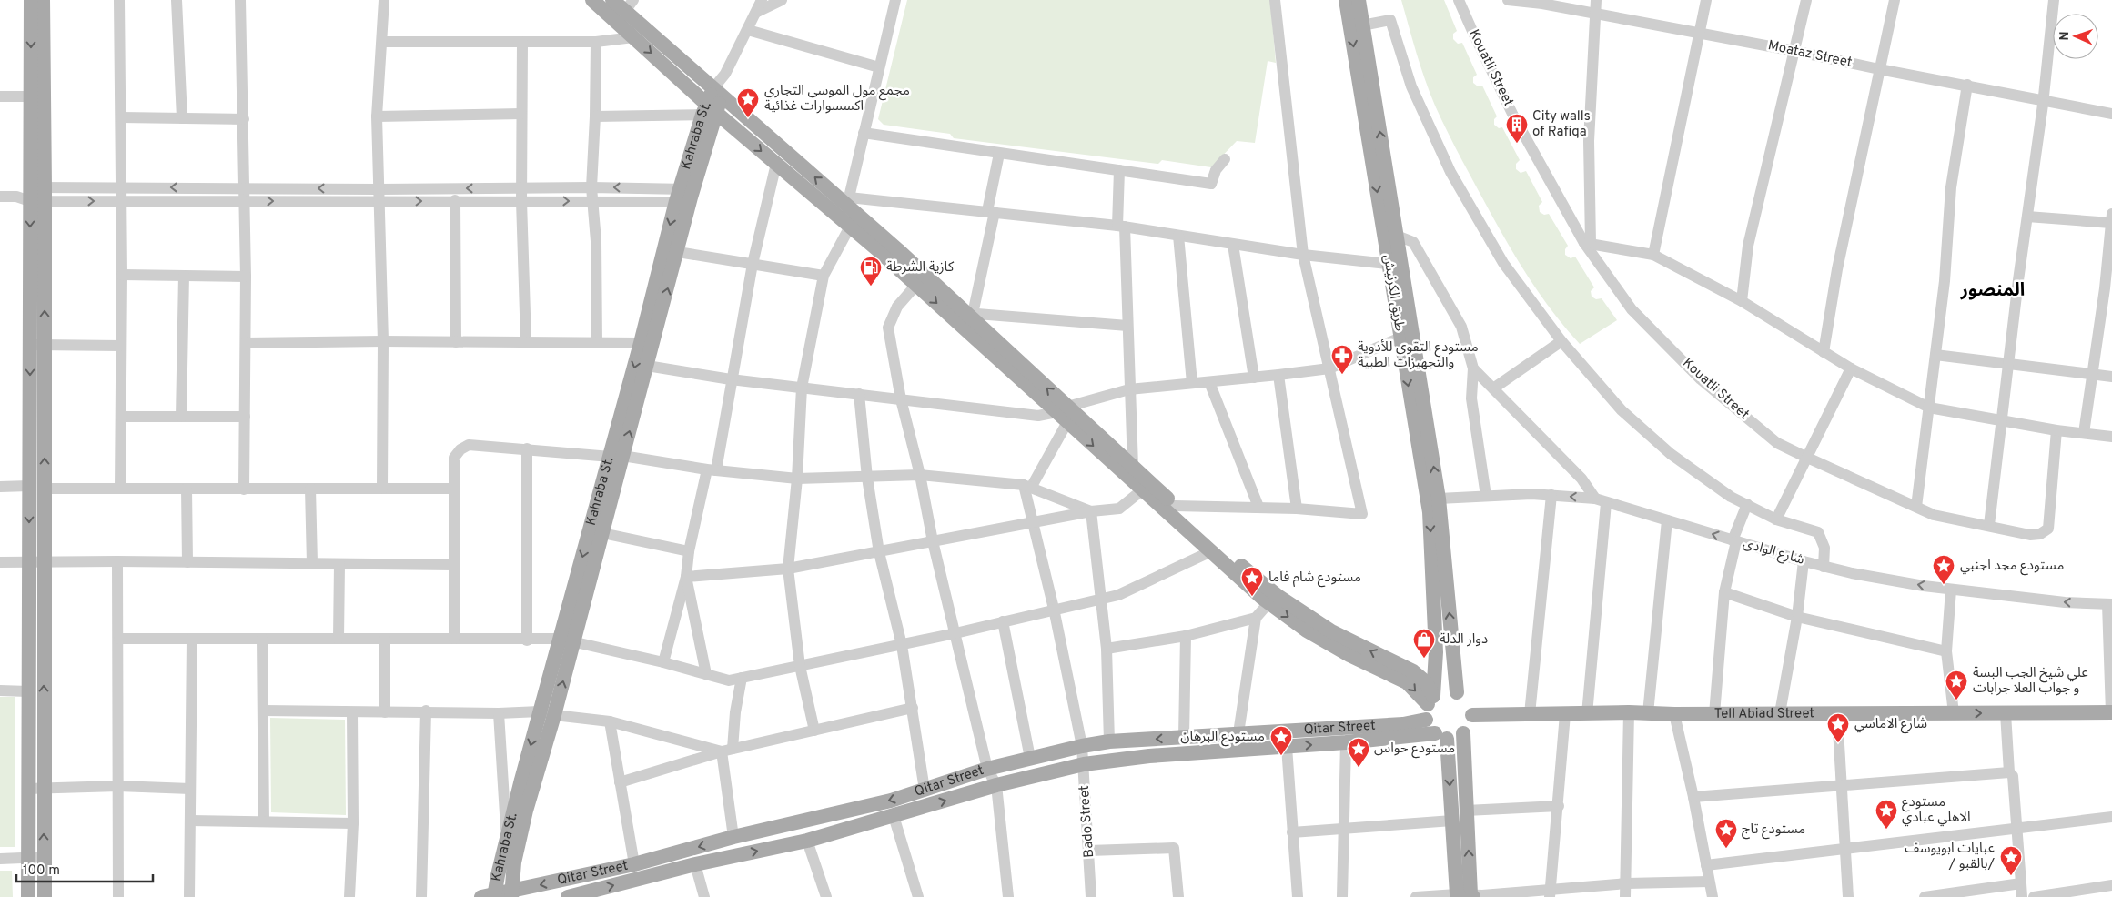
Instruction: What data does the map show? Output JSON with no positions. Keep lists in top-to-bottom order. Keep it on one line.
{"streets":{"main road":["Kahraba St.","طريق الكرنيش","Tell Abiad Street","Qitar Street"],"street":["Moataz Street","Kouatli Street","شارع الوادى","Bado Street"]},"crossings":[["Kahraba St.","Qitar Street"],["طريق الكرنيش","شارع الوادى"],["طريق الكرنيش","Tell Abiad Street"],["طريق الكرنيش","Qitar Street"],["Tell Abiad Street","Qitar Street"],["Qitar Street","Bado Street"]],"districts":["المنصور"],"places":{"place":["مجمع مول الموسى التجاري اكسسوارات غذائية","مستودع مجد اجنبي","مستودع شام فاما","علي شيخ الجب البسة و جواب العلا جرابات","شارع الاماسي","مستودع البرهان","مستودع حواس","مستودع الاهلي عبادي","مستودع تاج","عبايات ابويوسف / بالقبو/"],"building":["City walls of Rafiqa"],"fuel station":["كازية الشرطة"],"pharmacy":["مستودع التقوى للأدوية والتجهيزات الطبية"],"shop":["دوار الدلة"]},"scale_bar":"100 m","north":"left"}
